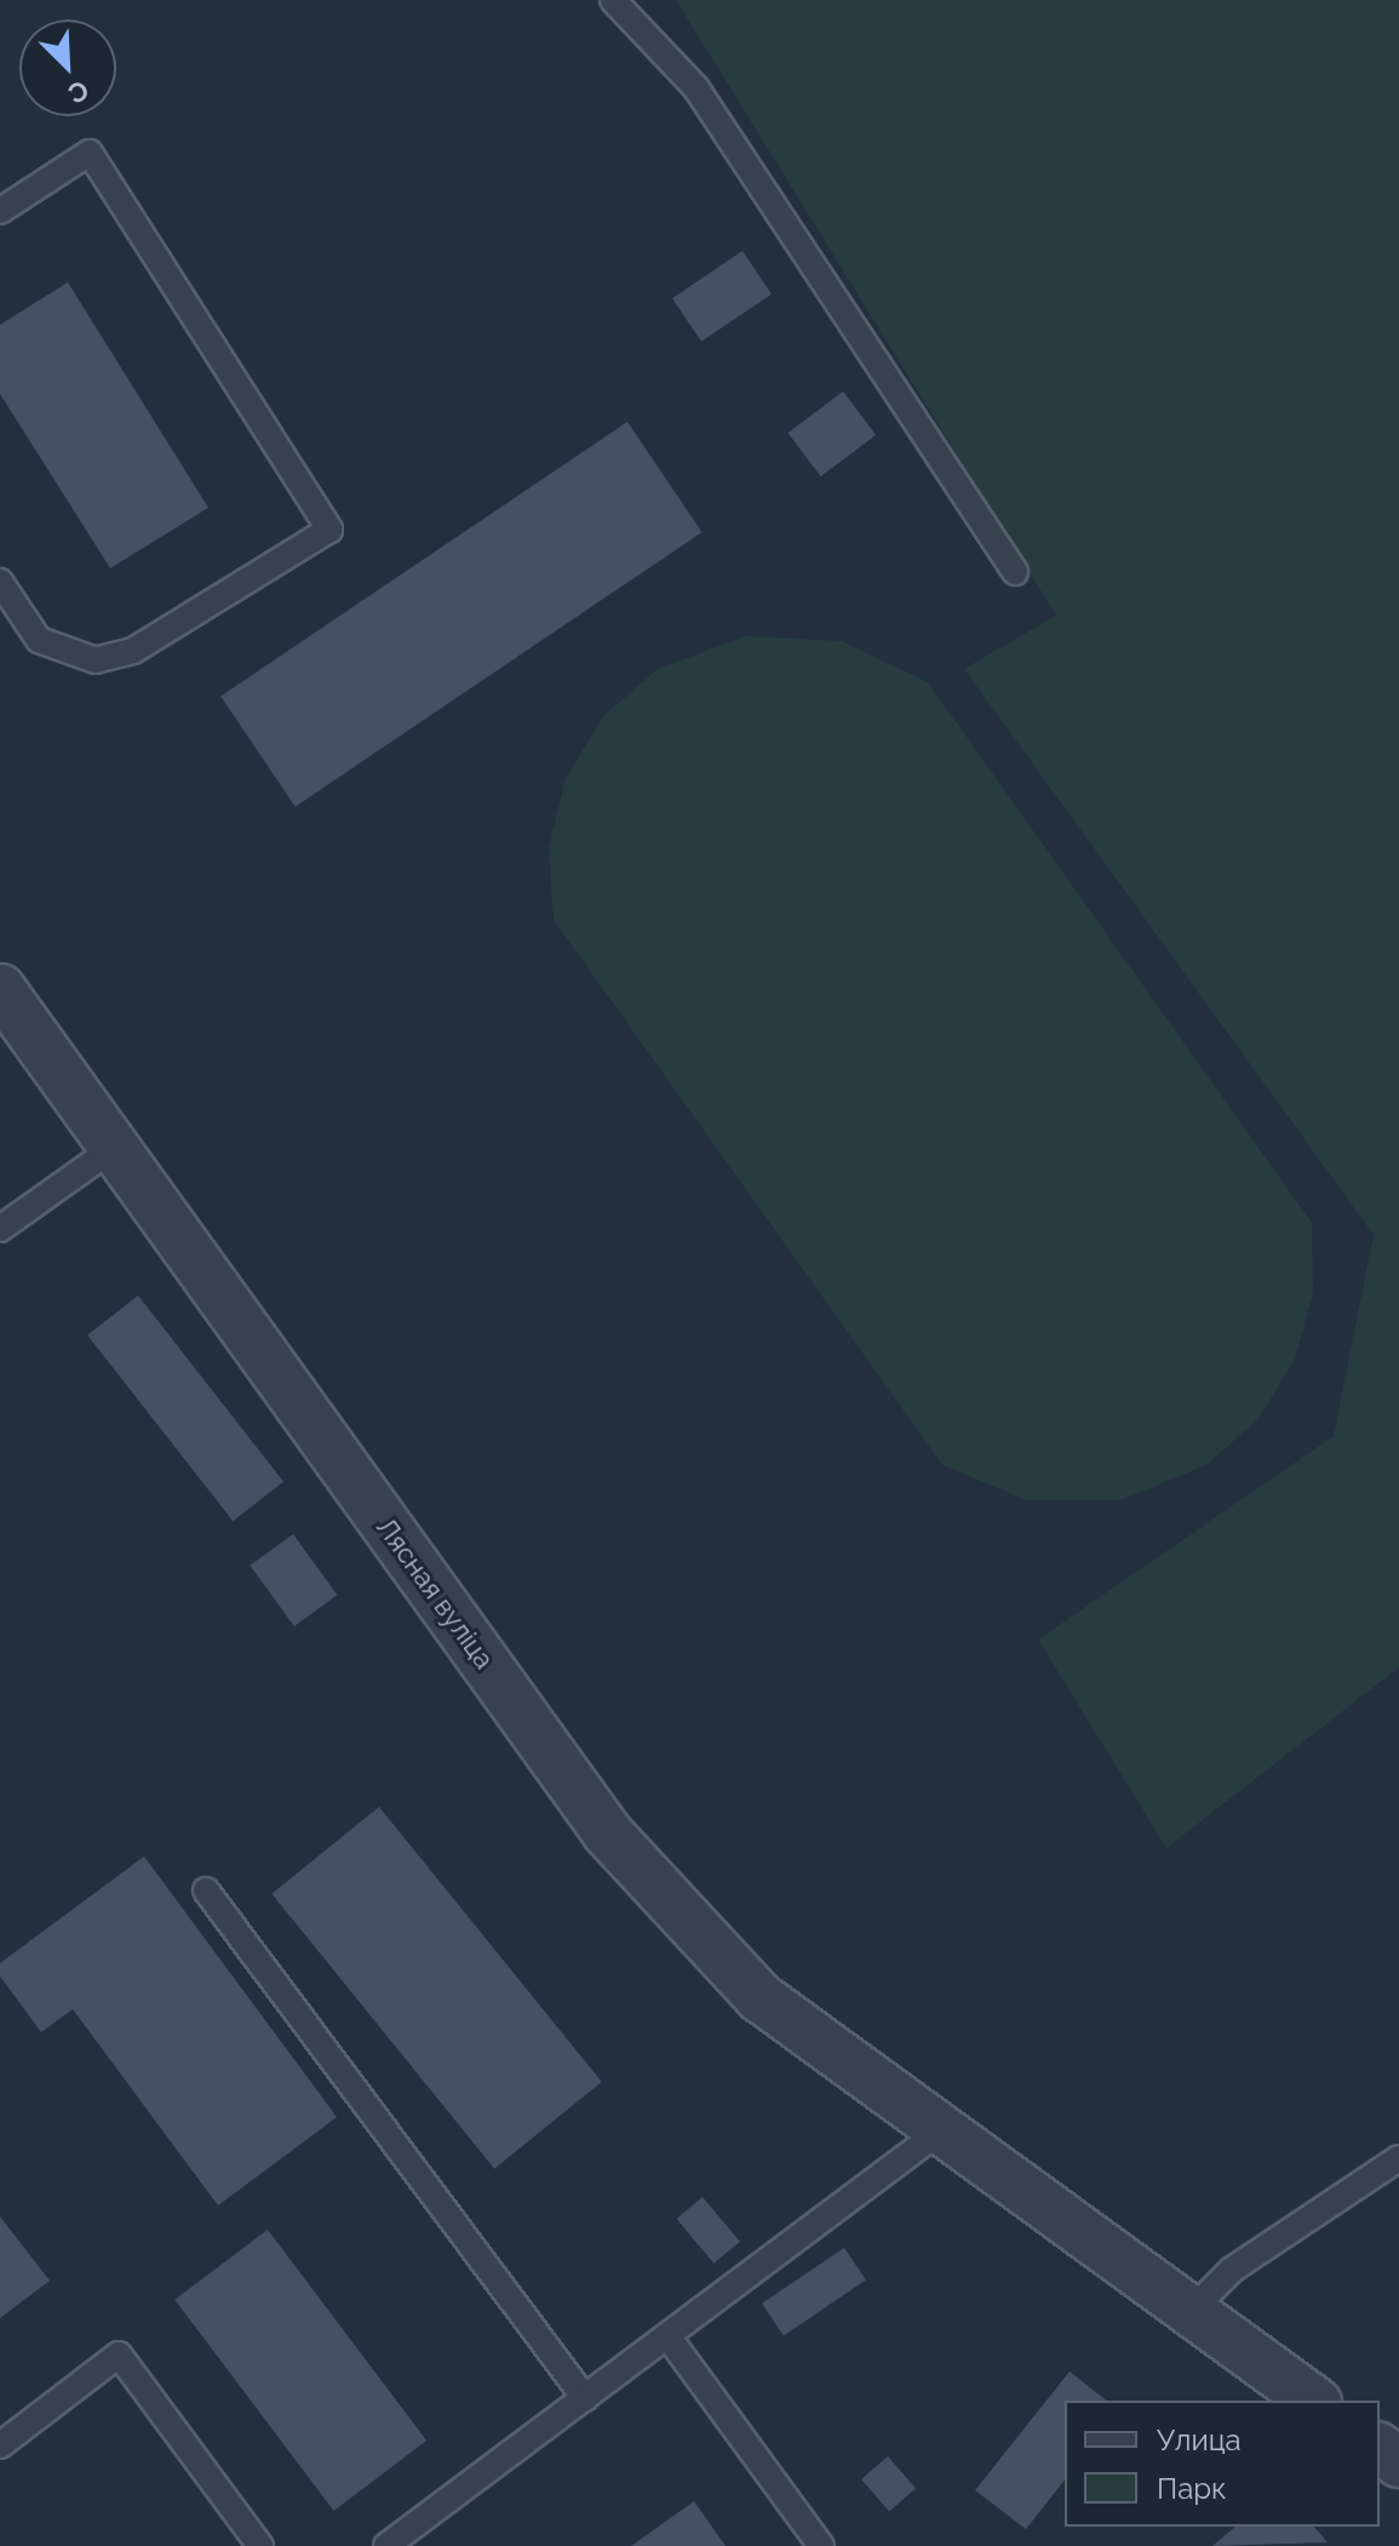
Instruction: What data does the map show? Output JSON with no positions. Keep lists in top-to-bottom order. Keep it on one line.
{"streets":{"street":["Лясная вуліца"]},"legend":["Улица","Парк"],"north":"bottom right"}
